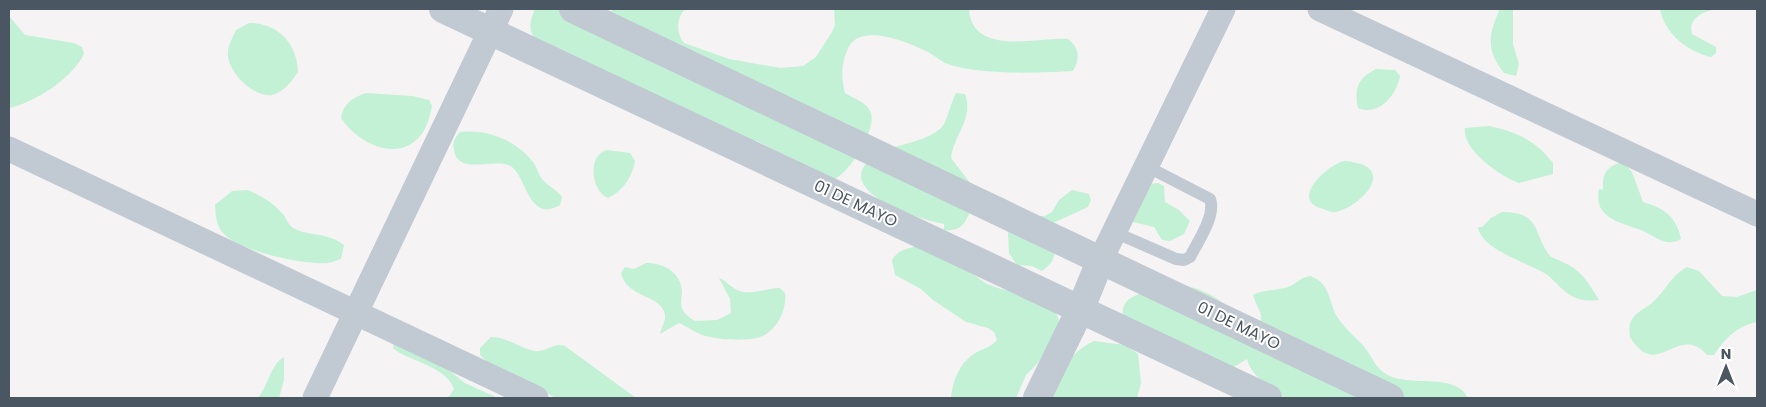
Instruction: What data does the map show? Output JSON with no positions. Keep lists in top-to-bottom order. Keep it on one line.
{"streets":{"street":["01 DE MAYO"]},"north":"top"}
